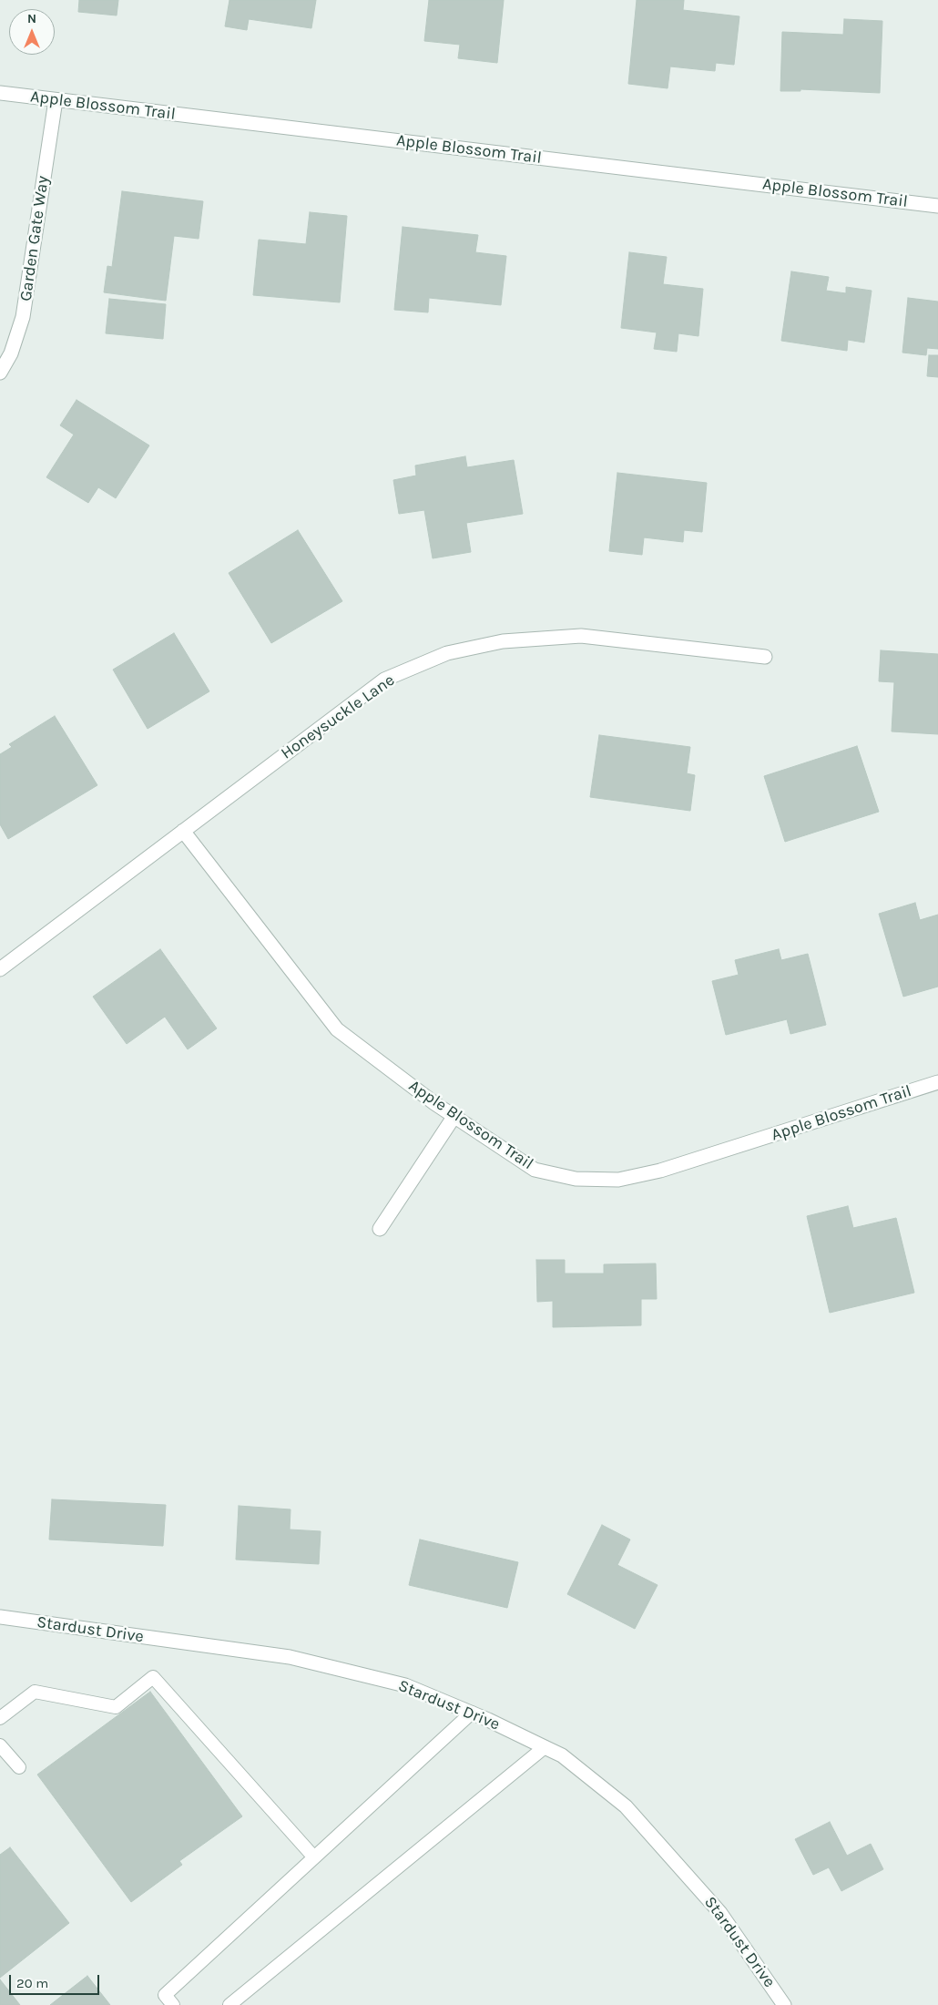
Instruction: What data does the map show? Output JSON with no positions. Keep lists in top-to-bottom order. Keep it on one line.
{"streets":{"street":["Apple Blossom Trail","Garden Gate Way","Honeysuckle Lane","Stardust Drive"]},"crossings":[["Apple Blossom Trail","Garden Gate Way"],["Apple Blossom Trail","Honeysuckle Lane"]],"scale_bar":"20 m","north":"top"}
